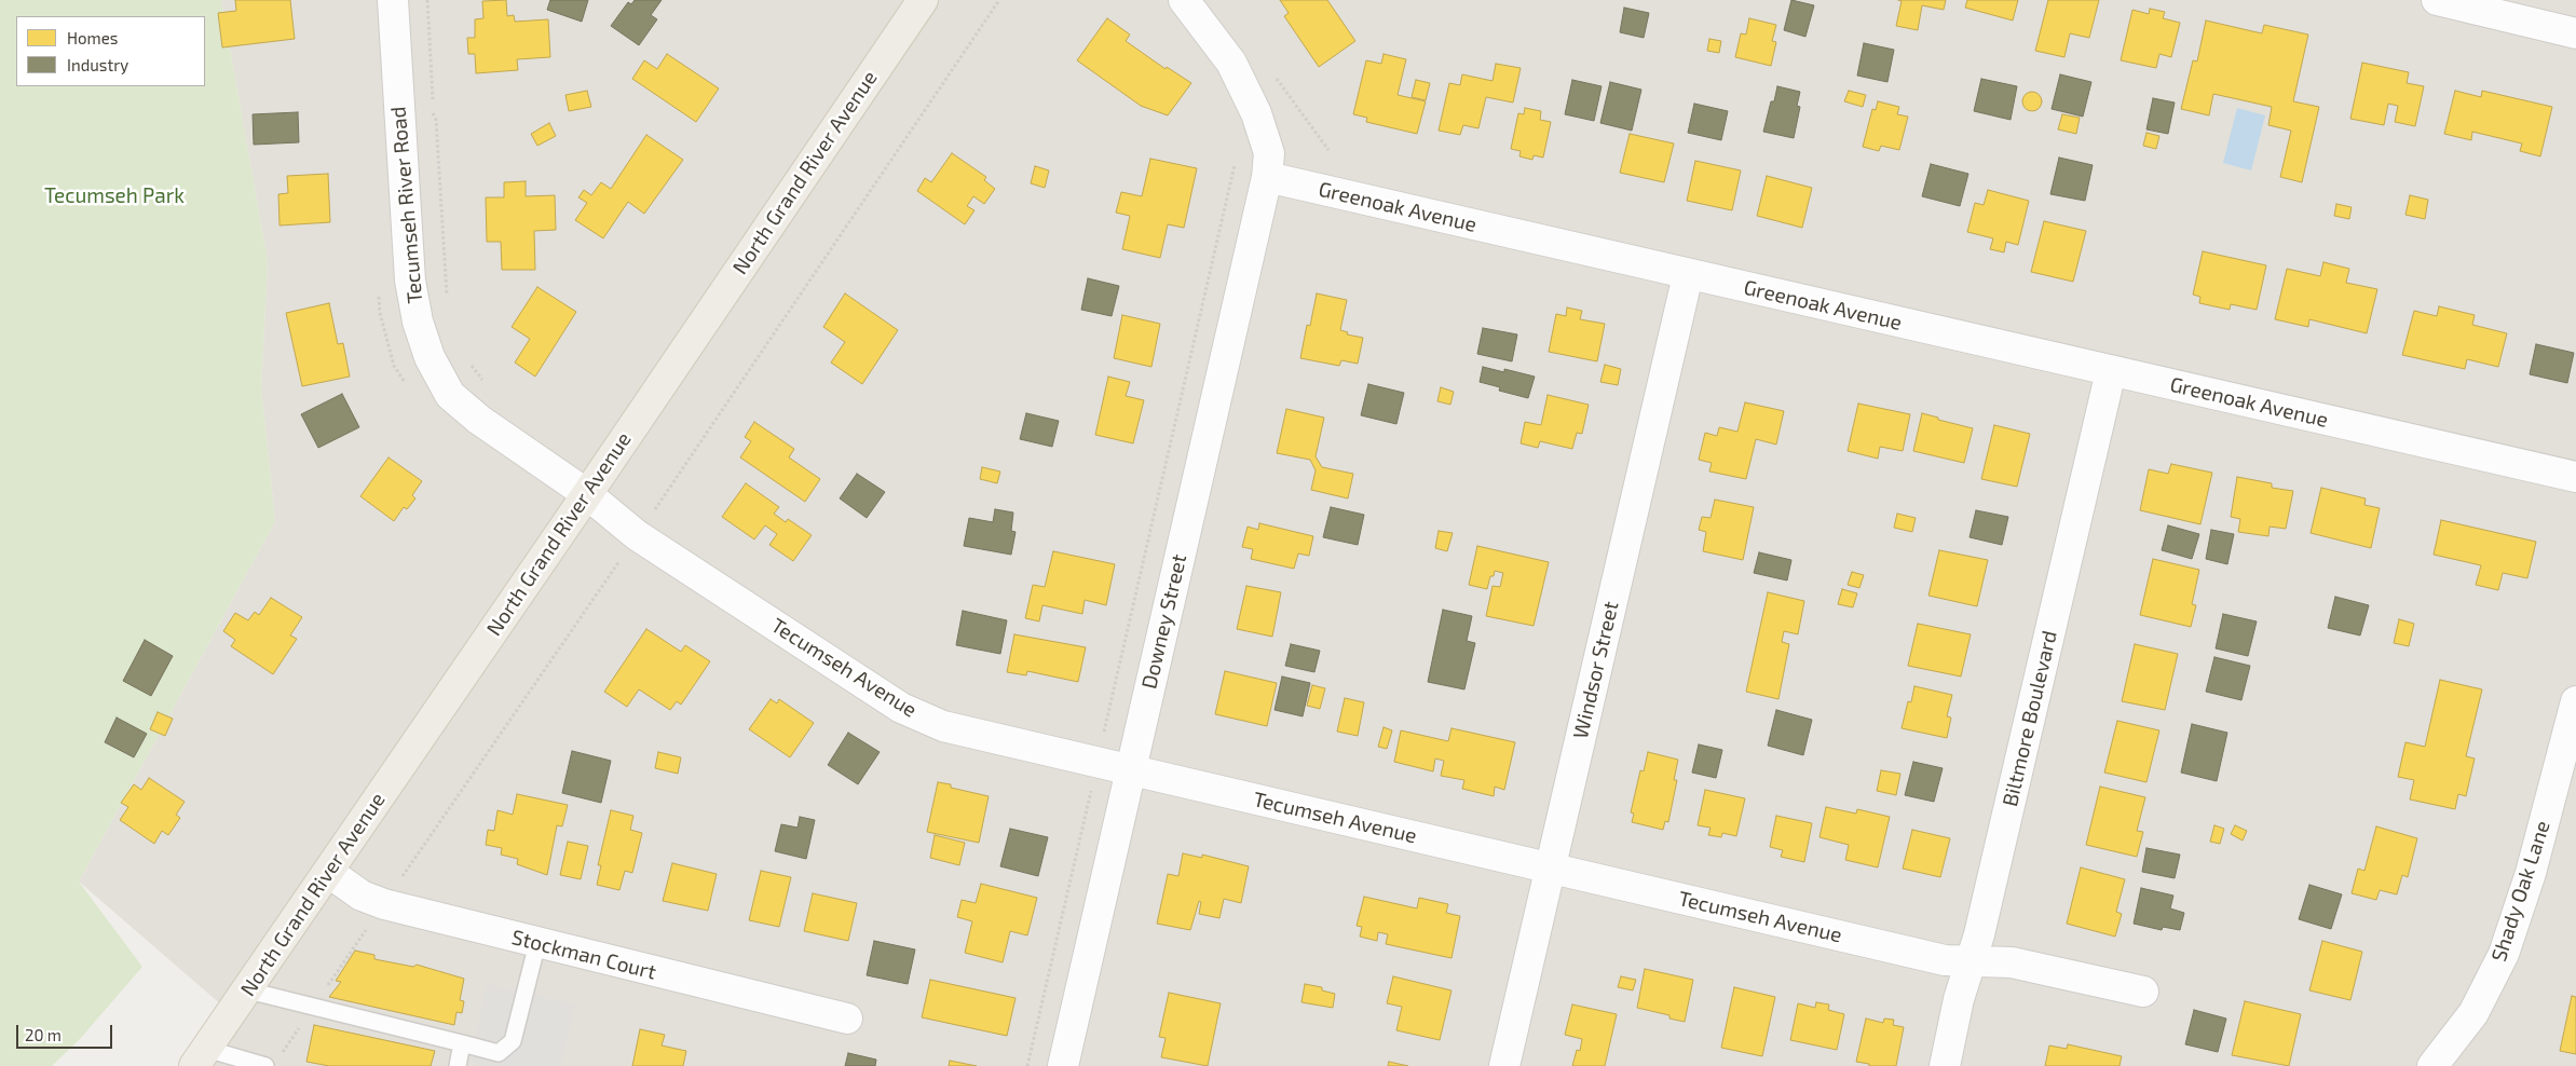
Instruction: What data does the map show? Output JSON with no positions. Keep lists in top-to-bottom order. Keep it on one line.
{"streets":{"main road":["North Grand River Avenue"],"street":["Tecumseh River Road","Greenoak Avenue","Downey Street","Tecumseh Avenue","Windsor Street","Biltmore Boulevard","Shady Oak Lane","Stockman Court"]},"crossings":[["North Grand River Avenue","Tecumseh River Road"],["North Grand River Avenue","Tecumseh Avenue"],["North Grand River Avenue","Stockman Court"],["Tecumseh River Road","Tecumseh Avenue"],["Greenoak Avenue","Downey Street"],["Greenoak Avenue","Windsor Street"],["Greenoak Avenue","Biltmore Boulevard"],["Downey Street","Tecumseh Avenue"],["Tecumseh Avenue","Windsor Street"],["Tecumseh Avenue","Biltmore Boulevard"]],"parks":["Tecumseh Park"],"legend":["Homes","Industry"],"scale_bar":"20 m"}
